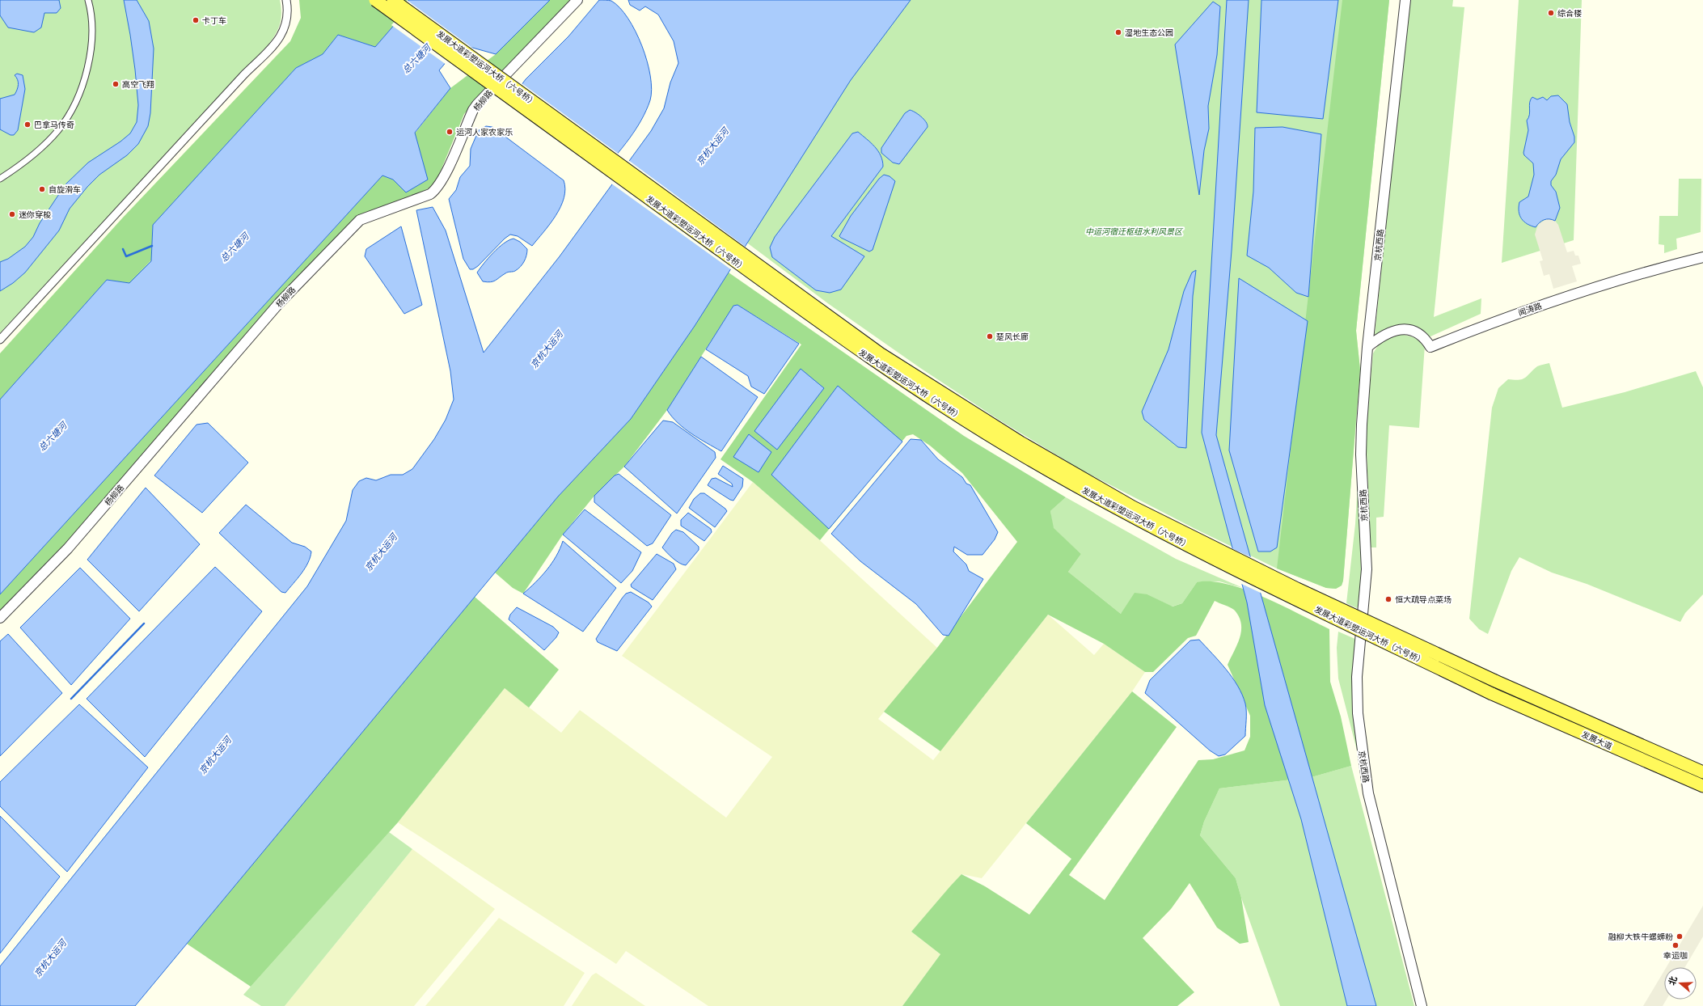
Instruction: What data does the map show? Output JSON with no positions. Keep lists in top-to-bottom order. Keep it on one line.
{"streets":{"main road":["发展大道彩塑运河大桥（六号桥）","发展大道"],"street":["杨柳路","京杭西路","闻涛路"]},"crossings":[["发展大道彩塑运河大桥（六号桥）","发展大道"],["京杭西路","闻涛路"]],"water":["总六塘河","京杭大运河"],"parks":["中运河宿迁枢纽水利风景区"],"places":["综合楼","卡丁车","湿地生态公园","高空飞翔","巴拿马传奇","运河人家农家乐","自旋滑车","迷你穿梭","楚风长廊","恒大疏导点菜场","融柳大铁牛螺蛳粉","幸运咖"],"north":"left"}
